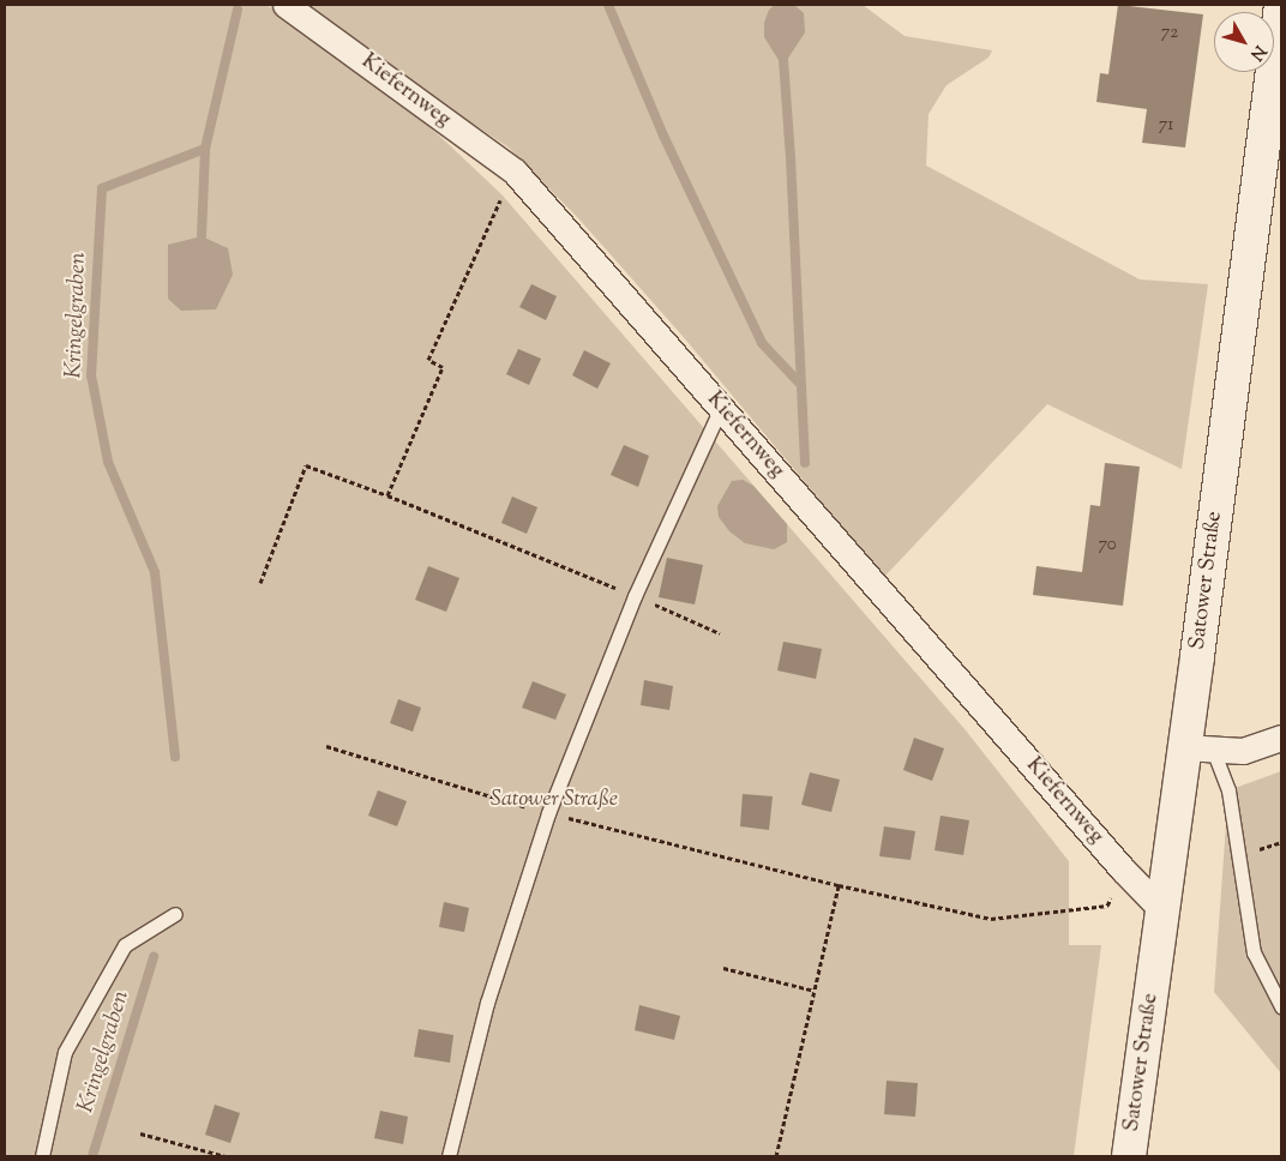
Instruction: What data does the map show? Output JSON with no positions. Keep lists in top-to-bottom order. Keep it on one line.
{"streets":{"main road":["Satower Straße"],"street":["Kiefernweg"]},"crossings":[["Kiefernweg","Satower Straße"]],"water":["Kringelgraben"],"parks":["Satower Straße"],"house_numbers":["72","71","70"],"north":"bottom right"}
